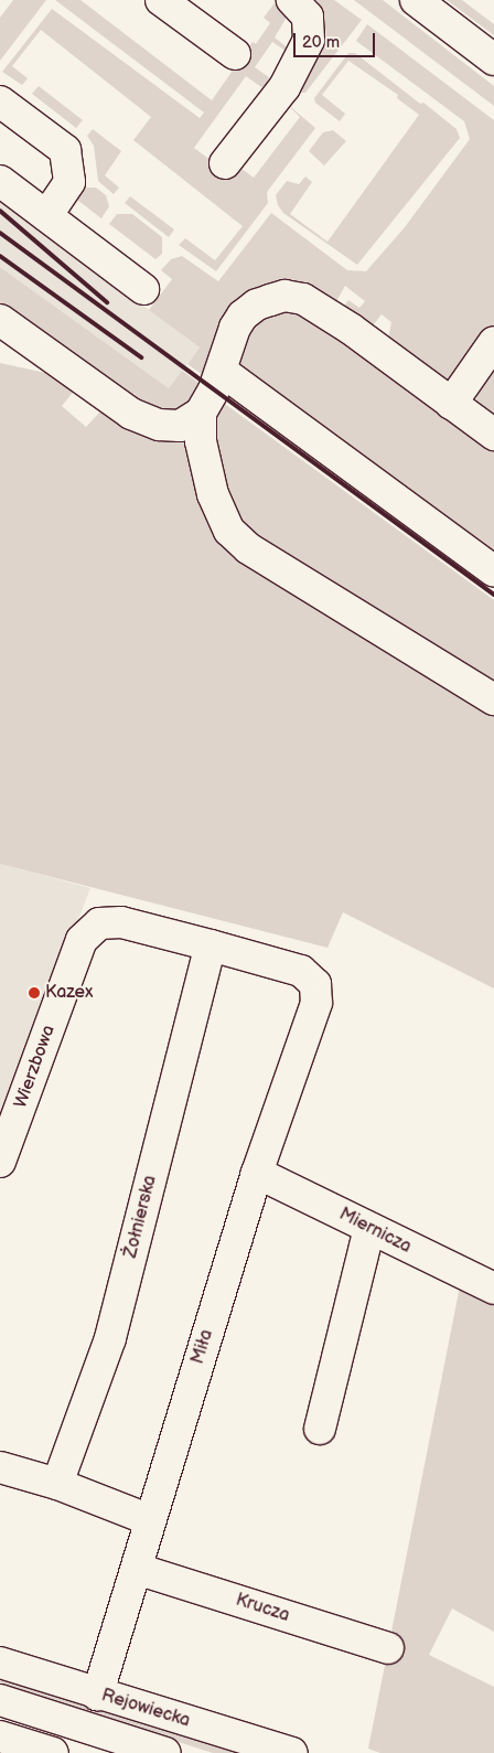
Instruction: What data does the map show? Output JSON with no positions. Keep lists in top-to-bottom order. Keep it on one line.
{"streets":{"main road":["Wierzbowa","Żołnierska","Miernicza","Miła","Krucza","Rejowiecka"]},"crossings":[["Wierzbowa","Żołnierska"],["Wierzbowa","Miła"],["Żołnierska","Miła"],["Miernicza","Miła"],["Miła","Krucza"],["Miła","Rejowiecka"]],"places":["Kazex"],"scale_bar":"20 m"}
